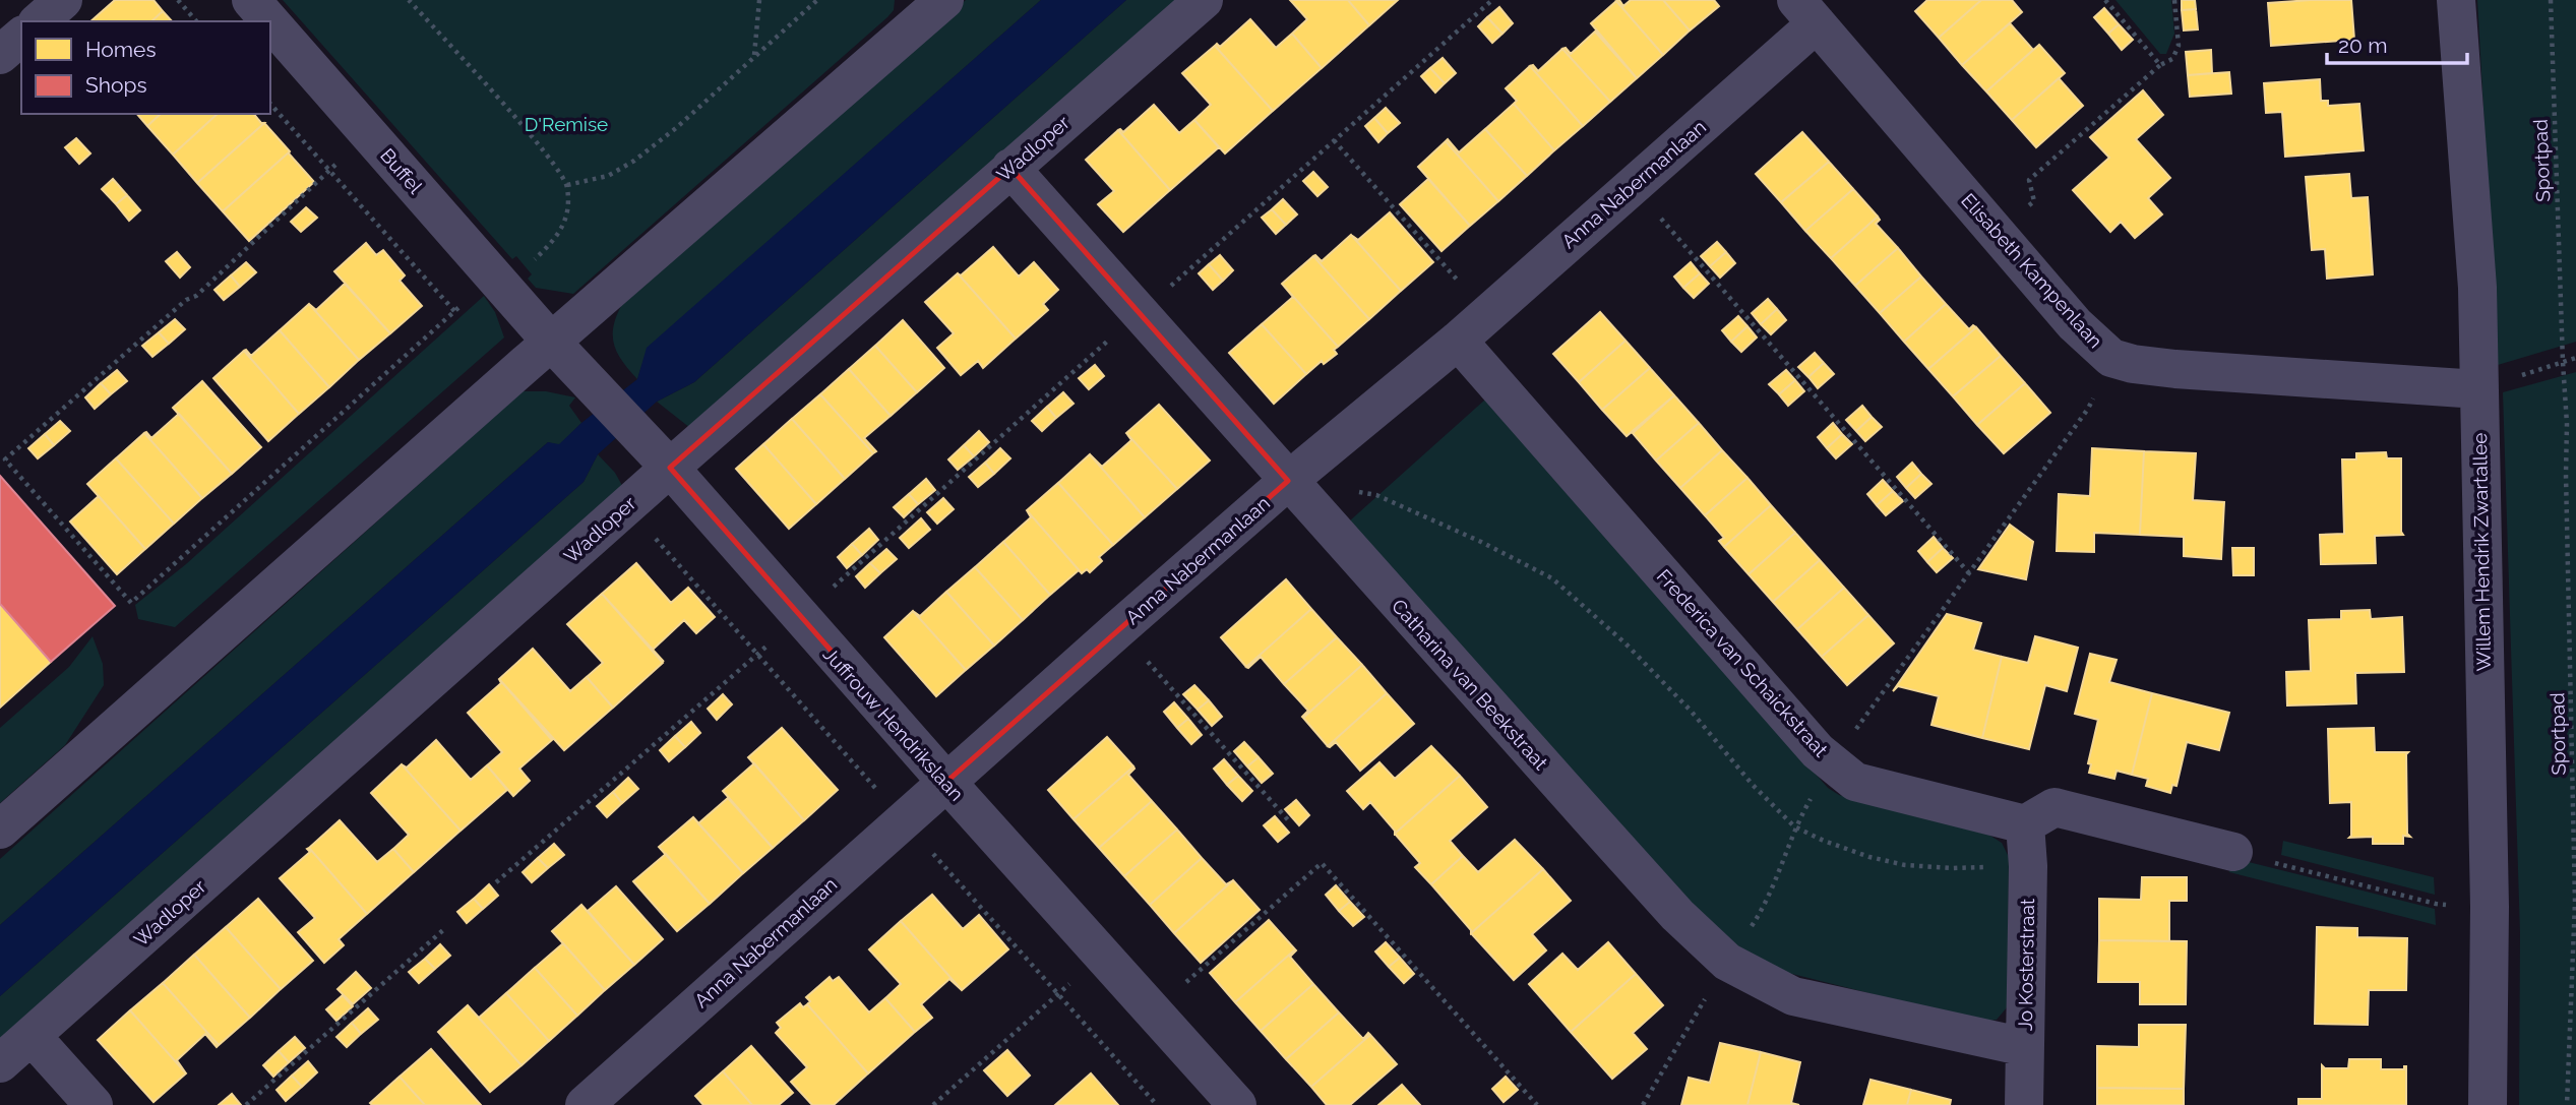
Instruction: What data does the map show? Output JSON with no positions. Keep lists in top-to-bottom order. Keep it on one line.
{"streets":{"street":["Wadloper","Buffel","Anna Nabermanlaan","Elisabeth Kampenlaan","Willem Hendrik Zwartallee","Frederica van Schaickstraat","Catharina van Beekstraat","Juffrouw Hendrikslaan","Jo Kosterstraat"],"path":["Sportpad"]},"crossings":[["Wadloper","Catharina van Beekstraat"],["Wadloper","Juffrouw Hendrikslaan"],["Buffel","Juffrouw Hendrikslaan"],["Anna Nabermanlaan","Elisabeth Kampenlaan"],["Anna Nabermanlaan","Frederica van Schaickstraat"],["Anna Nabermanlaan","Catharina van Beekstraat"],["Anna Nabermanlaan","Juffrouw Hendrikslaan"],["Elisabeth Kampenlaan","Willem Hendrik Zwartallee"],["Frederica van Schaickstraat","Jo Kosterstraat"],["Catharina van Beekstraat","Jo Kosterstraat"]],"parks":["D'Remise"],"legend":["Homes","Shops"],"scale_bar":"20 m"}
